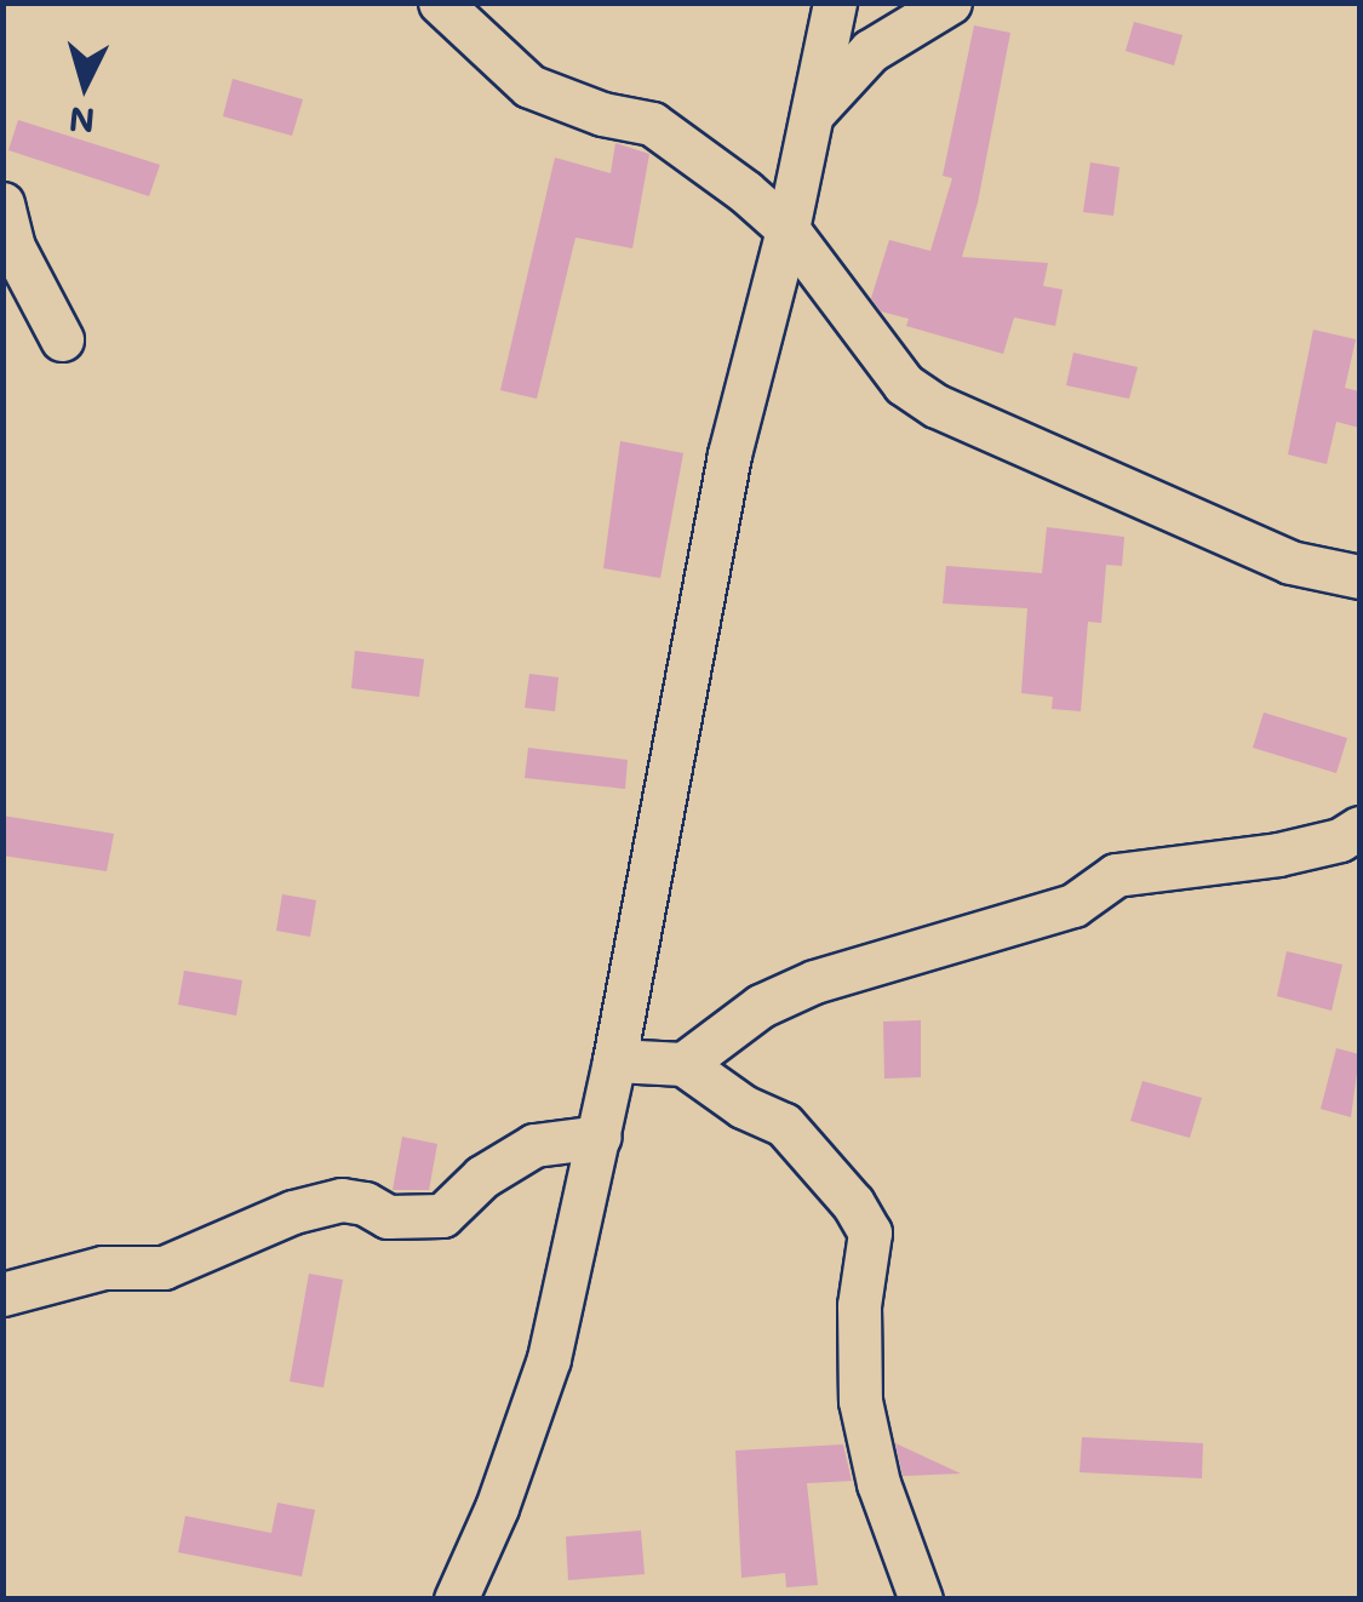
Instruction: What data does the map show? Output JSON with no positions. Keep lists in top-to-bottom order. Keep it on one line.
{"north":"bottom"}
